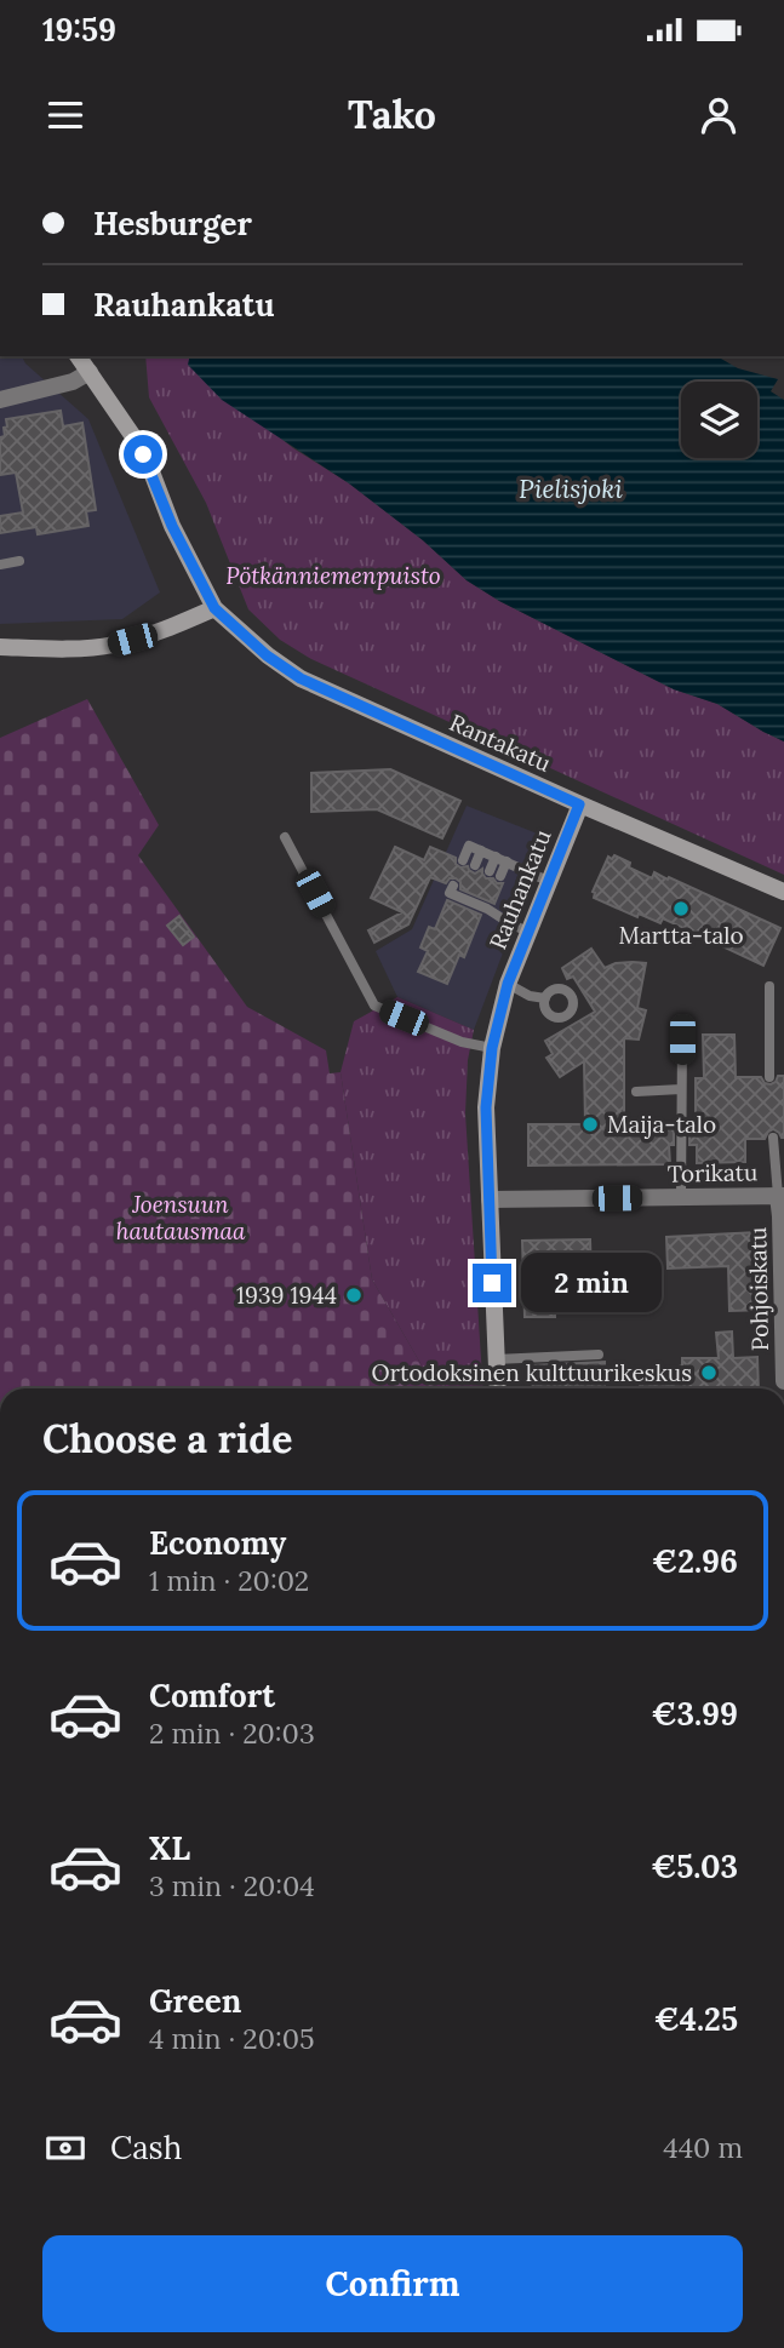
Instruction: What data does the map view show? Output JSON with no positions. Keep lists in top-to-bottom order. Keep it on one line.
{"streets":{"main road":["Rantakatu","Rauhankatu"],"street":["Torikatu","Pohjoiskatu"]},"crossings":[["Rantakatu","Rauhankatu"],["Rauhankatu","Torikatu"],["Torikatu","Pohjoiskatu"]],"water":["Pielisjoki"],"parks":["Pötkänniemenpuisto","Joensuun hautausmaa"],"places":["Martta-talo","Maija-talo","1939 1944","Ortodoksinen kulttuurikeskus"],"page":{"status":"19:59","header":"Tako","banner":["Hesburger","Rauhankatu"],"bubble":"2 min","heading":"Choose a ride","list":[{"name":"Economy","note":"1 min · 20:02","value":"€2.96"},{"name":"Comfort","note":"2 min · 20:03","value":"€3.99"},{"name":"XL","note":"3 min · 20:04","value":"€5.03"},{"name":"Green","note":"4 min · 20:05","value":"€4.25"}],"pay":["Cash","440 m"],"buttons":"Confirm"}}
